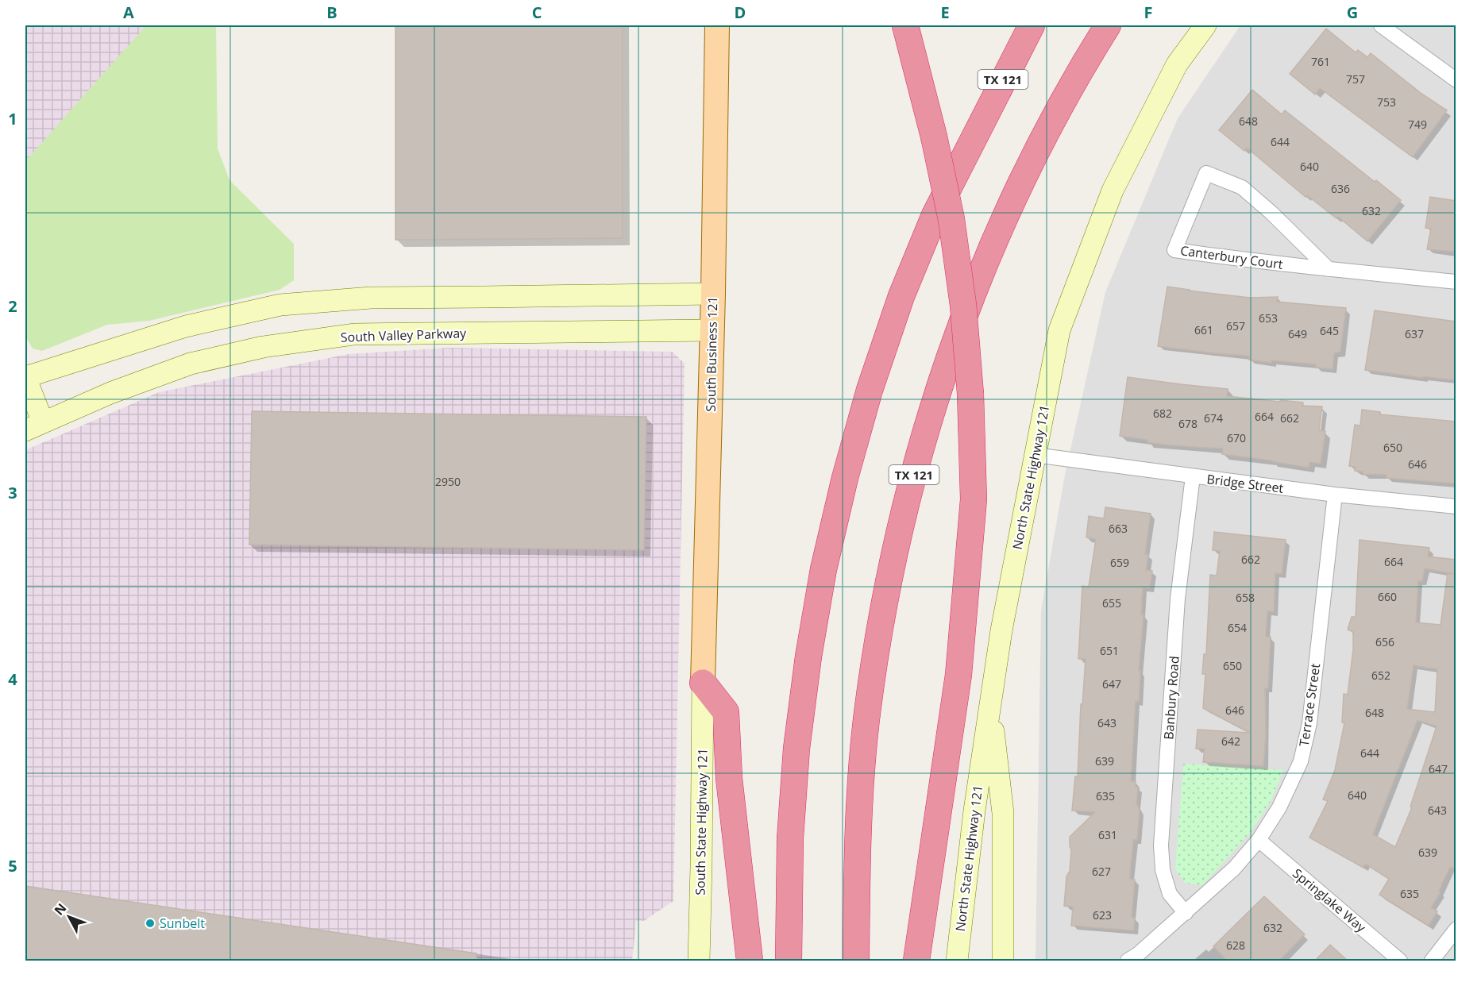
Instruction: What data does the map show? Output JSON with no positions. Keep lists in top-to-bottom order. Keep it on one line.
{"streets":{"highway":["TX 121"],"main road":["South Valley Parkway","South Business 121","North State Highway 121","South State Highway 121"],"street":["Canterbury Court","Bridge Street","Banbury Road","Terrace Street","Springlake Way"]},"crossings":[["South Valley Parkway","South Business 121"],["South Business 121","South State Highway 121"],["North State Highway 121","Bridge Street"],["Bridge Street","Banbury Road"],["Bridge Street","Terrace Street"],["Banbury Road","Terrace Street"],["Terrace Street","Springlake Way"]],"places":["Sunbelt"],"house_numbers":["761","757","753","648","749","644","640","636","632","653","657","661","645","649","637","682","664","674","662","678","670","650","646","2950","663","662","664","659","660","658","655","654","656","651","650","652","647","646","648","643","642","644","639","647","640","635","643","631","639","627","635","623","632","628"],"north":"top left","grid":{"columns":["A","B","C","D","E","F","G"],"rows":["1","2","3","4","5"]}}
